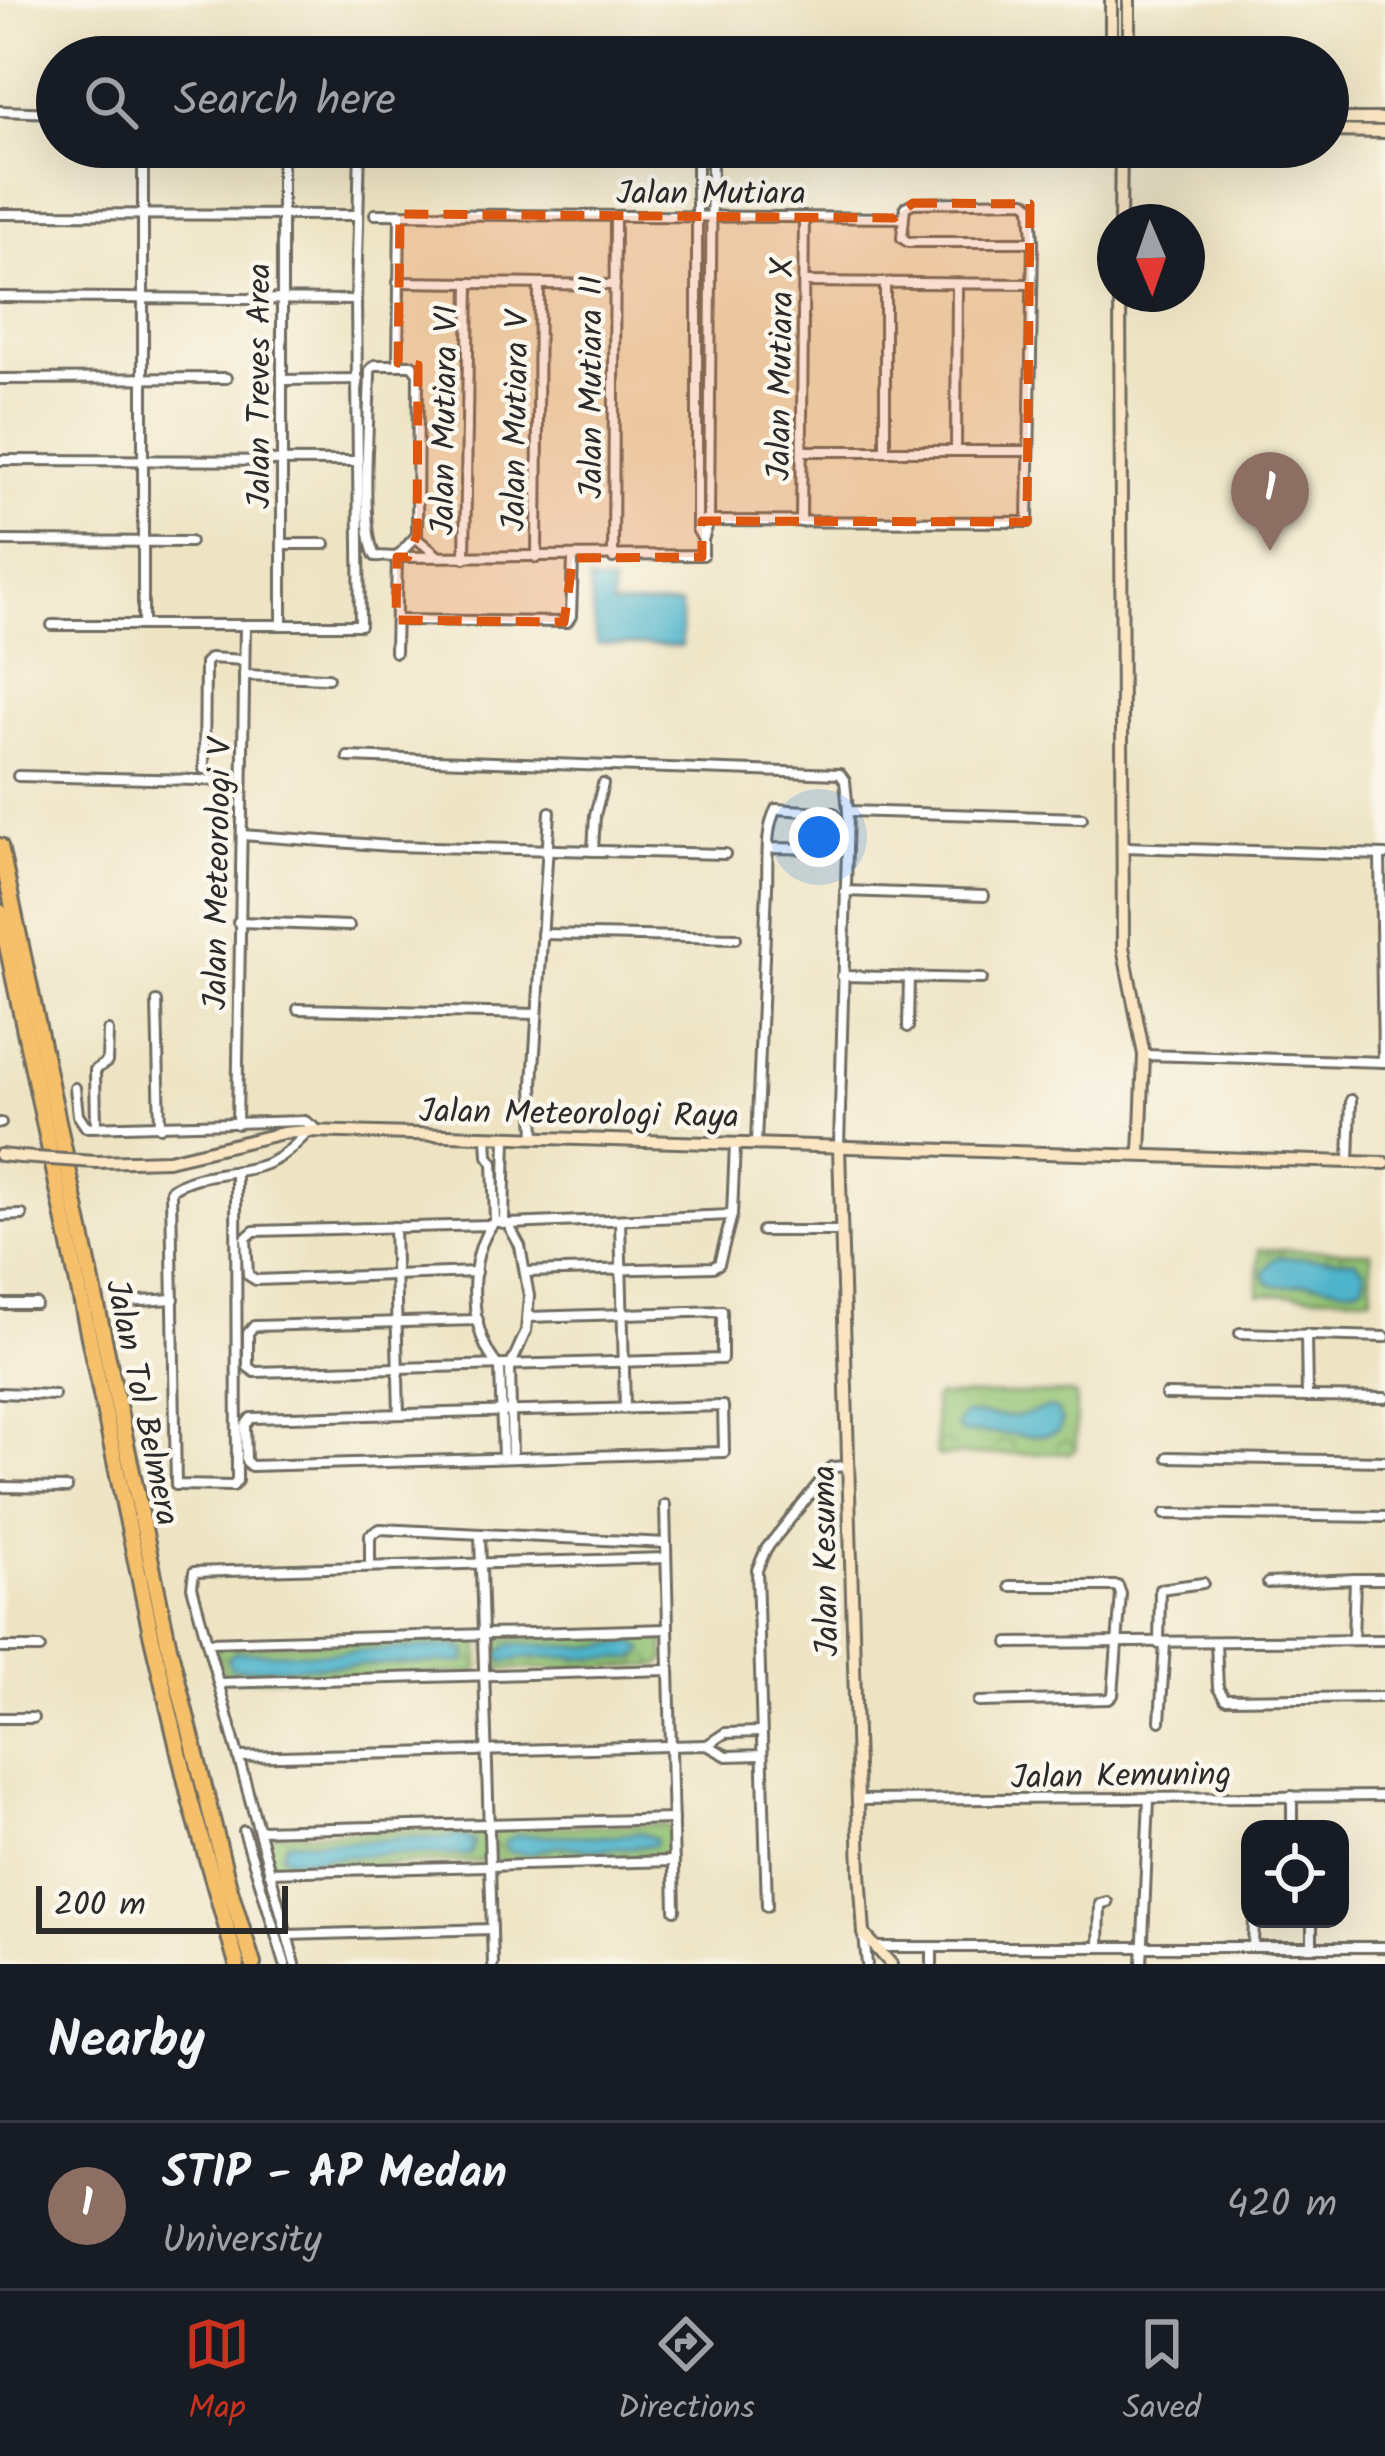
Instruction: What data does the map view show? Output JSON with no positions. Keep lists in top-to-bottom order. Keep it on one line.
{"streets":{"highway":["Jalan Tol Belmera"],"street":["Jalan Mutiara","Jalan Mutiara X","Jalan Treves Area","Jalan Mutiara II","Jalan Mutiara VI","Jalan Mutiara V","Jalan Meteorologi V","Jalan Meteorologi Raya","Jalan Kesuma","Jalan Kemuning"]},"crossings":[["Jalan Mutiara","Jalan Mutiara X"],["Jalan Mutiara","Jalan Mutiara II"],["Jalan Meteorologi Raya","Jalan Kesuma"],["Jalan Kesuma","Jalan Kemuning"]],"scale_bar":"200 m","north":"bottom","page":{"search":"Search here","pins":"1","scale":"200 m","heading":"Nearby","list":[{"mark":"1","name":"STIP - AP Medan","note":"University","value":"420 m"}],"nav":["Map","Directions","Saved"]}}
